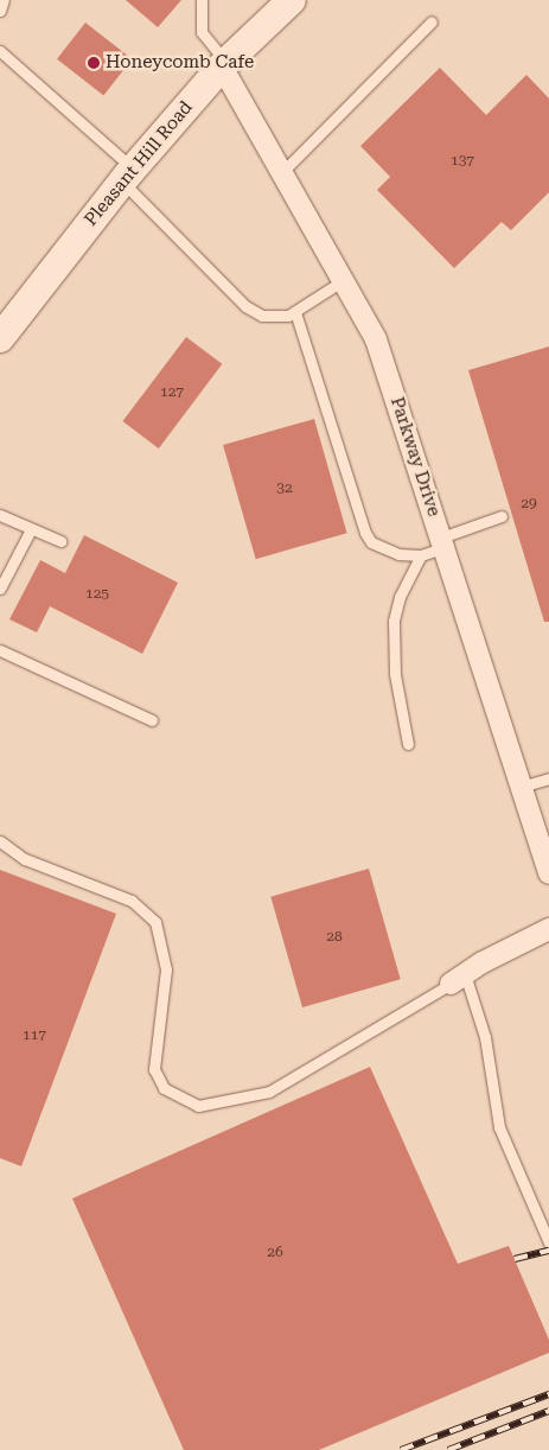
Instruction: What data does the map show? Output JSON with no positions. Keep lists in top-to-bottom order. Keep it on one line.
{"streets":{"street":["Pleasant Hill Road","Parkway Drive"]},"crossings":[["Pleasant Hill Road","Parkway Drive"]],"places":["Honeycomb Cafe"],"house_numbers":["137","127","32","29","125","28","117","26"]}
